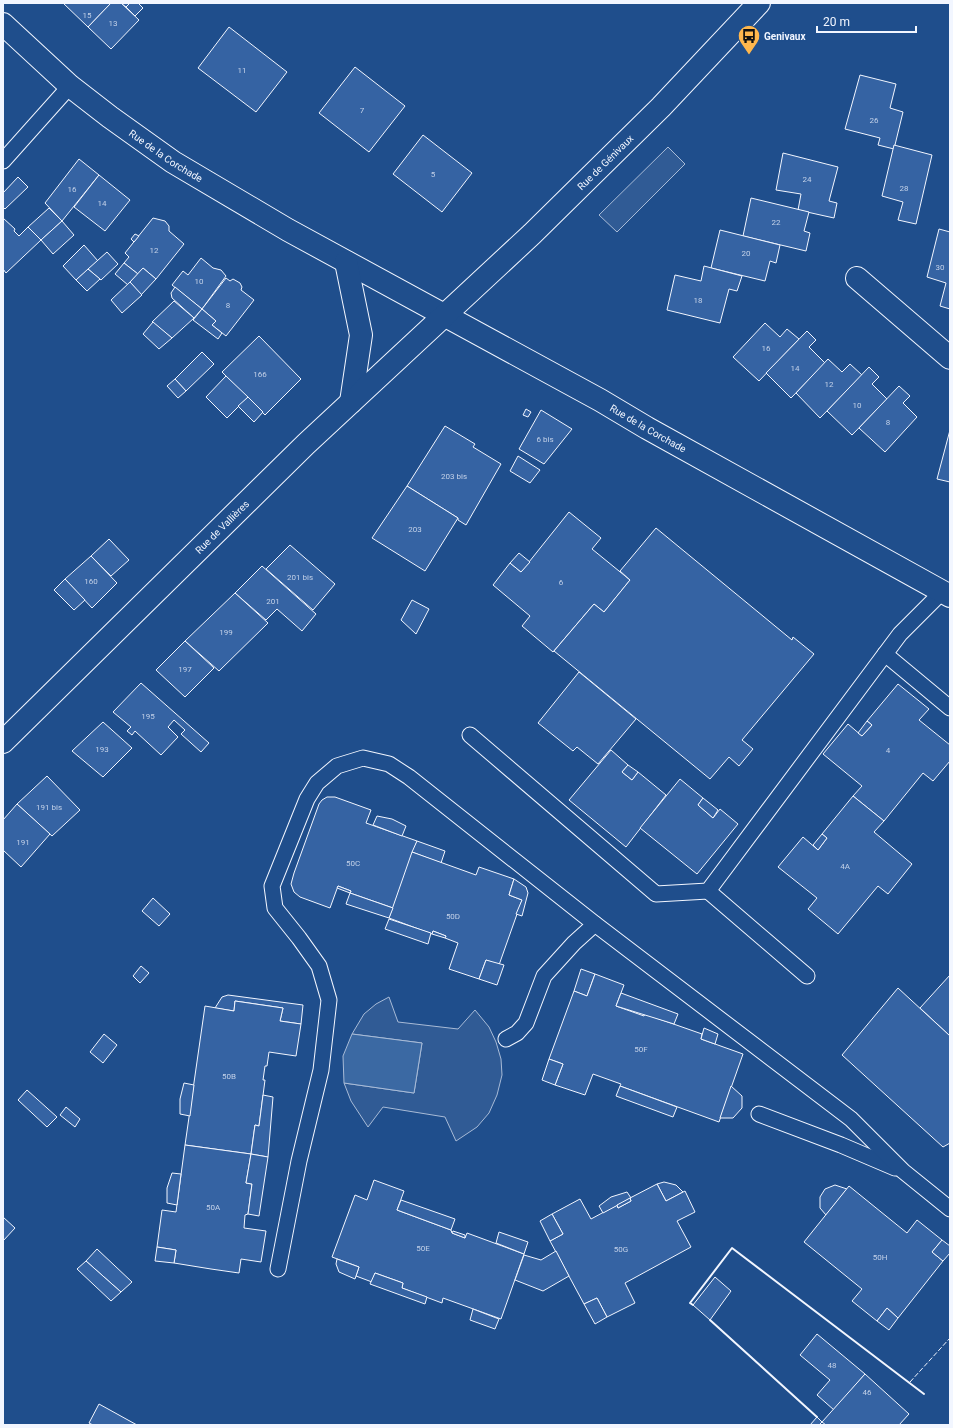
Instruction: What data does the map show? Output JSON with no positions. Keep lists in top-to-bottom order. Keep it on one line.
{"streets":{"main road":["Rue de la Corchade","Rue de Génivaux","Rue de Vallières"]},"crossings":[["Rue de la Corchade","Rue de Génivaux"],["Rue de la Corchade","Rue de Vallières"],["Rue de Génivaux","Rue de Vallières"]],"places":{"bus stop":["Genivaux"]},"house_numbers":["15","13","11","7","26","5","24","28","16","14","22","12","20","30","10","18","8","16","14","166","12","10","8","6 bis","203 bis","203","201 bis","160","6","201","199","197","195","193","4","191 bis","191","50C","4A","50D","50F","50B","50A","50E","50G","50H","48","46"],"scale_bar":"20 m"}
